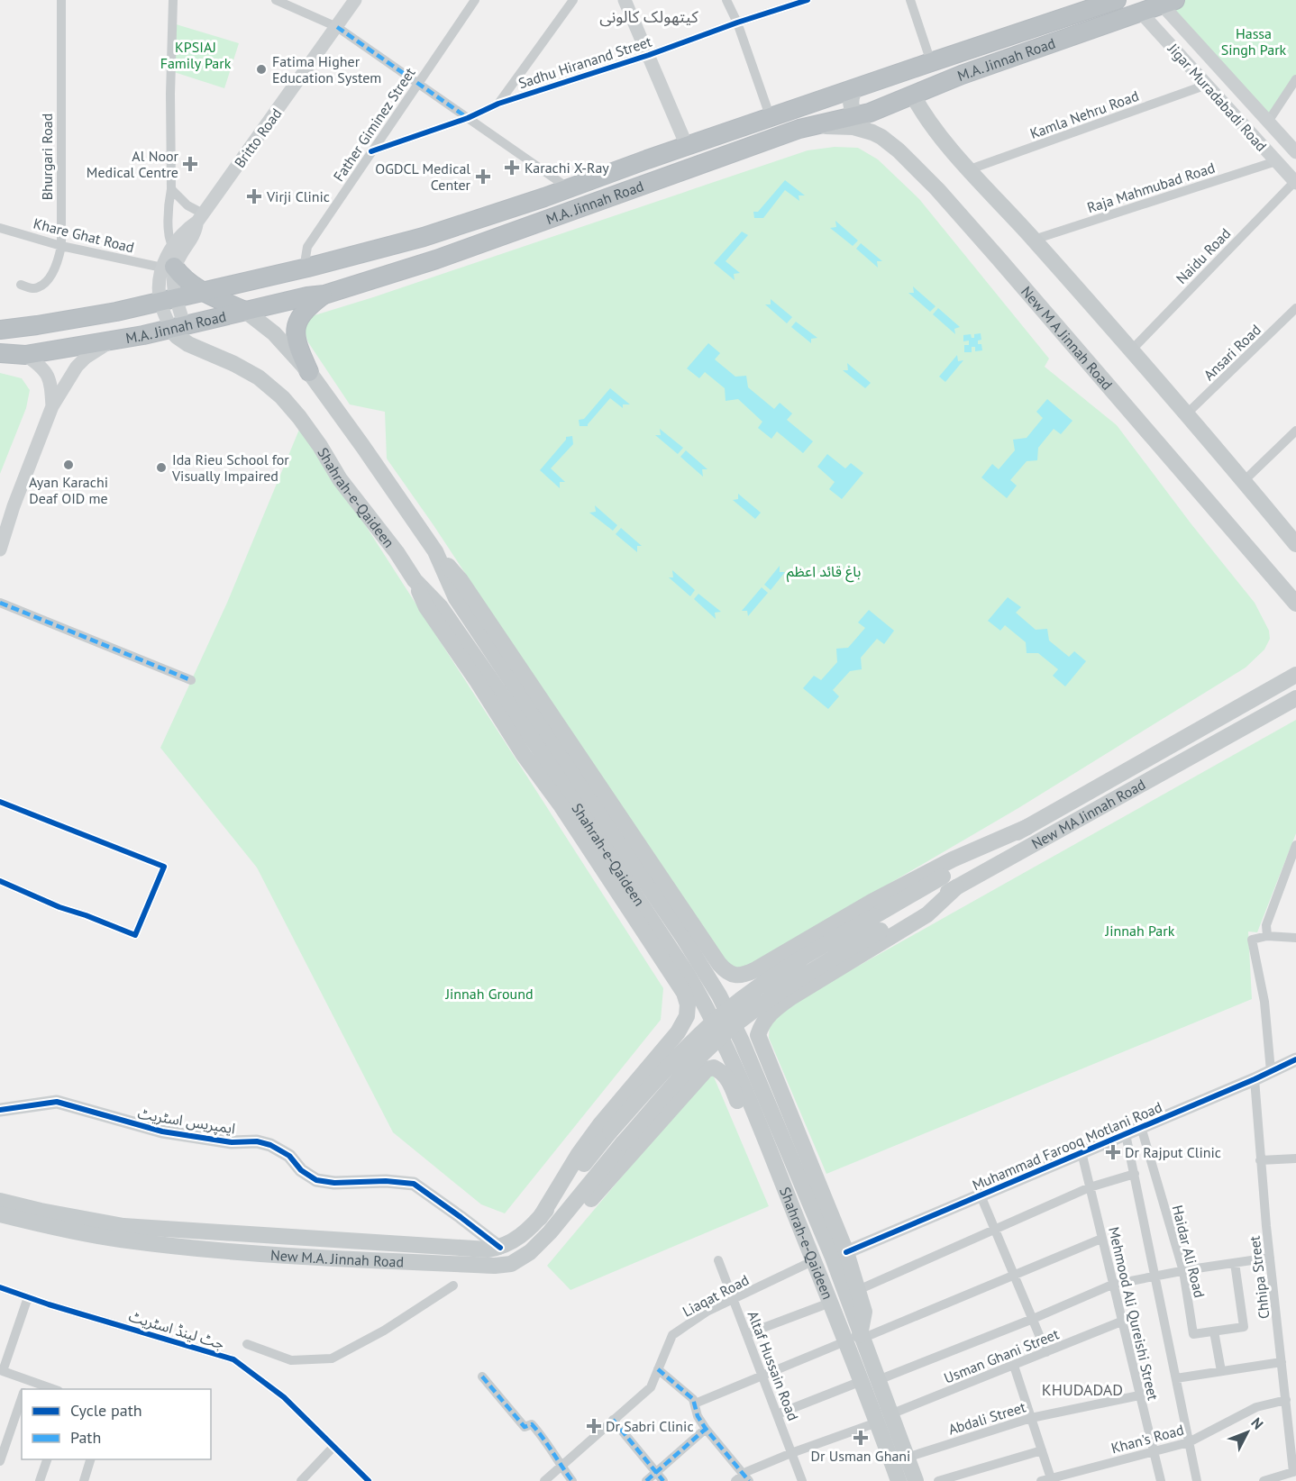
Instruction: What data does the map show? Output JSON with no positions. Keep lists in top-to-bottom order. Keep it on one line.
{"streets":{"highway":["M.A. Jinnah Road"],"main road":["New M A Jinnah Road","Shahrah-e-Qaideen","New MA Jinnah Road","New M.A. Jinnah Road"],"street":["Sadhu Hiranand Street","Jigar Muradabadi Road","Kamla Nehru Road","Father Giminez Street","Britto Road","Bhurgari Road","Raja Mahmubad Road","Khare Ghat Road","Naidu Road","Ansari Road","ایمپریس اسٹریٹ","Muhammad Farooq Motlani Road","Haidar Ali Road","Chhipa Street","Liaqat Road","Mehmood Ali Qureishi Street","جٹ لینڈ اسٹریٹ","Usman Ghani Street","Altaf Hussain Road","Abdali Street","Khan's Road"]},"crossings":[["M.A. Jinnah Road","Jigar Muradabadi Road"],["M.A. Jinnah Road","Father Giminez Street"],["M.A. Jinnah Road","Britto Road"],["M.A. Jinnah Road","New M A Jinnah Road"],["M.A. Jinnah Road","Shahrah-e-Qaideen"],["Sadhu Hiranand Street","Father Giminez Street"],["Jigar Muradabadi Road","Kamla Nehru Road"],["Jigar Muradabadi Road","Raja Mahmubad Road"],["Jigar Muradabadi Road","Naidu Road"],["Britto Road","Khare Ghat Road"],["Britto Road","Shahrah-e-Qaideen"],["Bhurgari Road","Khare Ghat Road"],["Shahrah-e-Qaideen","Usman Ghani Street"],["Shahrah-e-Qaideen","Abdali Street"],["New MA Jinnah Road","New M.A. Jinnah Road"],["ایمپریس اسٹریٹ","New M.A. Jinnah Road"],["Muhammad Farooq Motlani Road","Haidar Ali Road"],["Muhammad Farooq Motlani Road","Chhipa Street"],["Muhammad Farooq Motlani Road","Mehmood Ali Qureishi Street"],["Chhipa Street","Khan's Road"],["Liaqat Road","Altaf Hussain Road"],["Mehmood Ali Qureishi Street","Usman Ghani Street"],["Mehmood Ali Qureishi Street","Abdali Street"],["Mehmood Ali Qureishi Street","Khan's Road"],["Usman Ghani Street","Altaf Hussain Road"]],"districts":["کیتھولک کالونی","KHUDADAD"],"parks":["Hassa Singh Park","KPSIAJ Family Park","باغ قائد اعظم","Jinnah Park","Jinnah Ground"],"places":{"other":["Fatima Higher Education System","Ayan Karachi Deaf OID me","Ida Rieu School for Visually Impaired"],"health":["Al Noor Medical Centre","Karachi X-Ray","OGDCL Medical Center","Virji Clinic","Dr Rajput Clinic","Dr Sabri Clinic","Dr Usman Ghani"]},"legend":["Cycle path","Path"],"north":"top right"}
